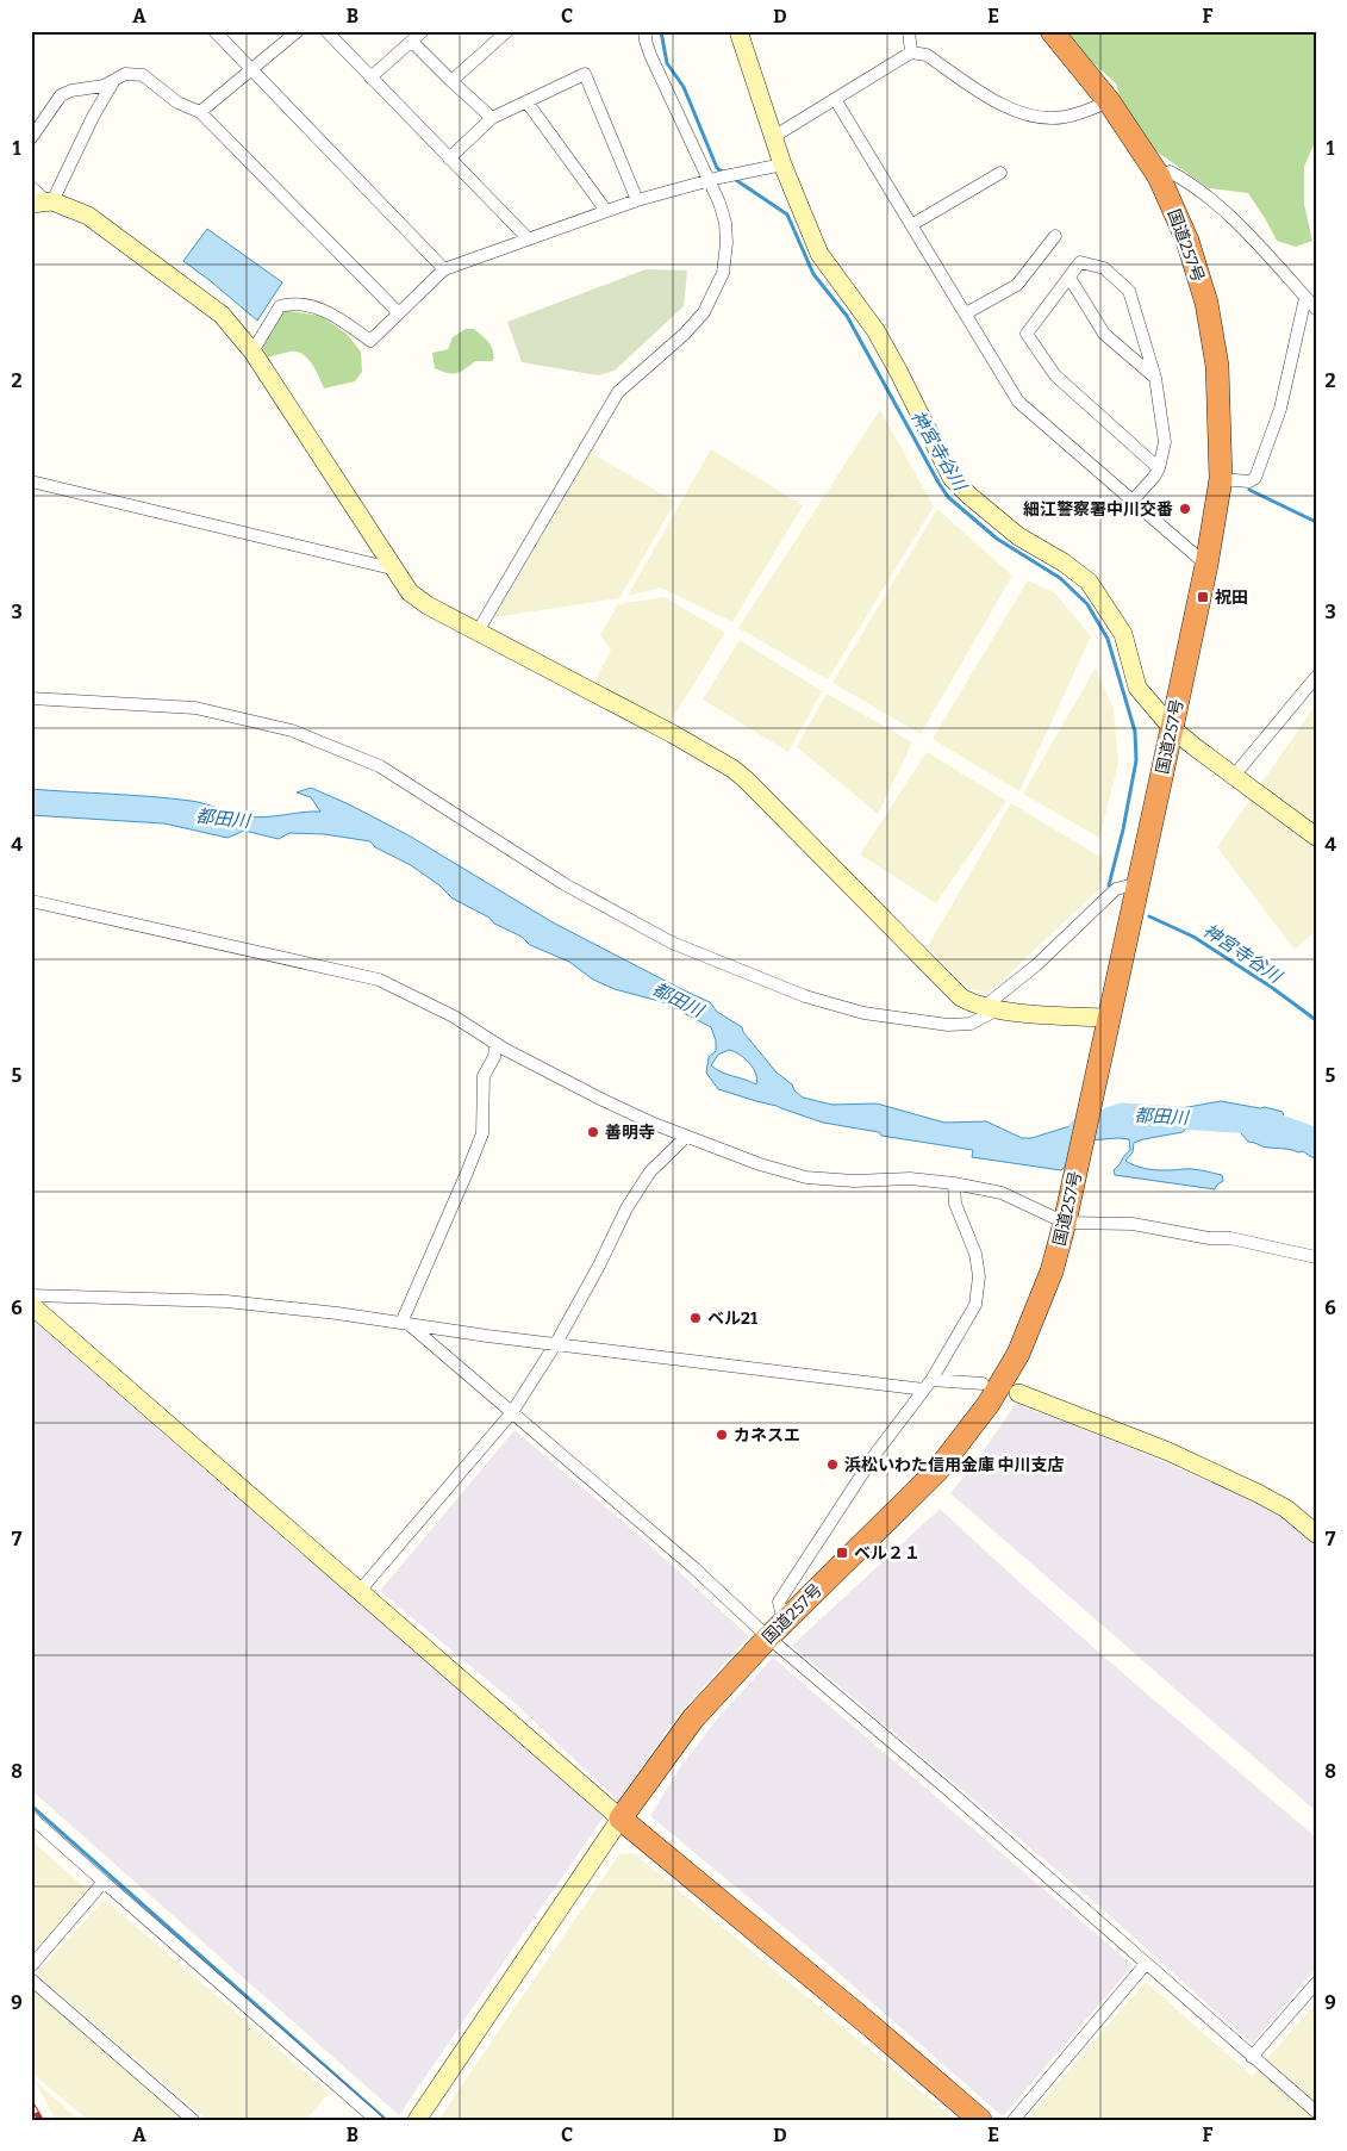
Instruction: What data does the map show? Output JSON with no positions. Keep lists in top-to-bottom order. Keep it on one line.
{"streets":{"highway":["国道257号"]},"water":["神宮寺谷川","都田川"],"places":{"other":["細江警察署中川交番","善明寺","ベル21","カネスエ","浜松いわた信用金庫 中川支店"],"transit":["祝田","ベル２１"]},"grid":{"columns":["A","B","C","D","E","F"],"rows":["1","2","3","4","5","6","7","8","9"]}}
